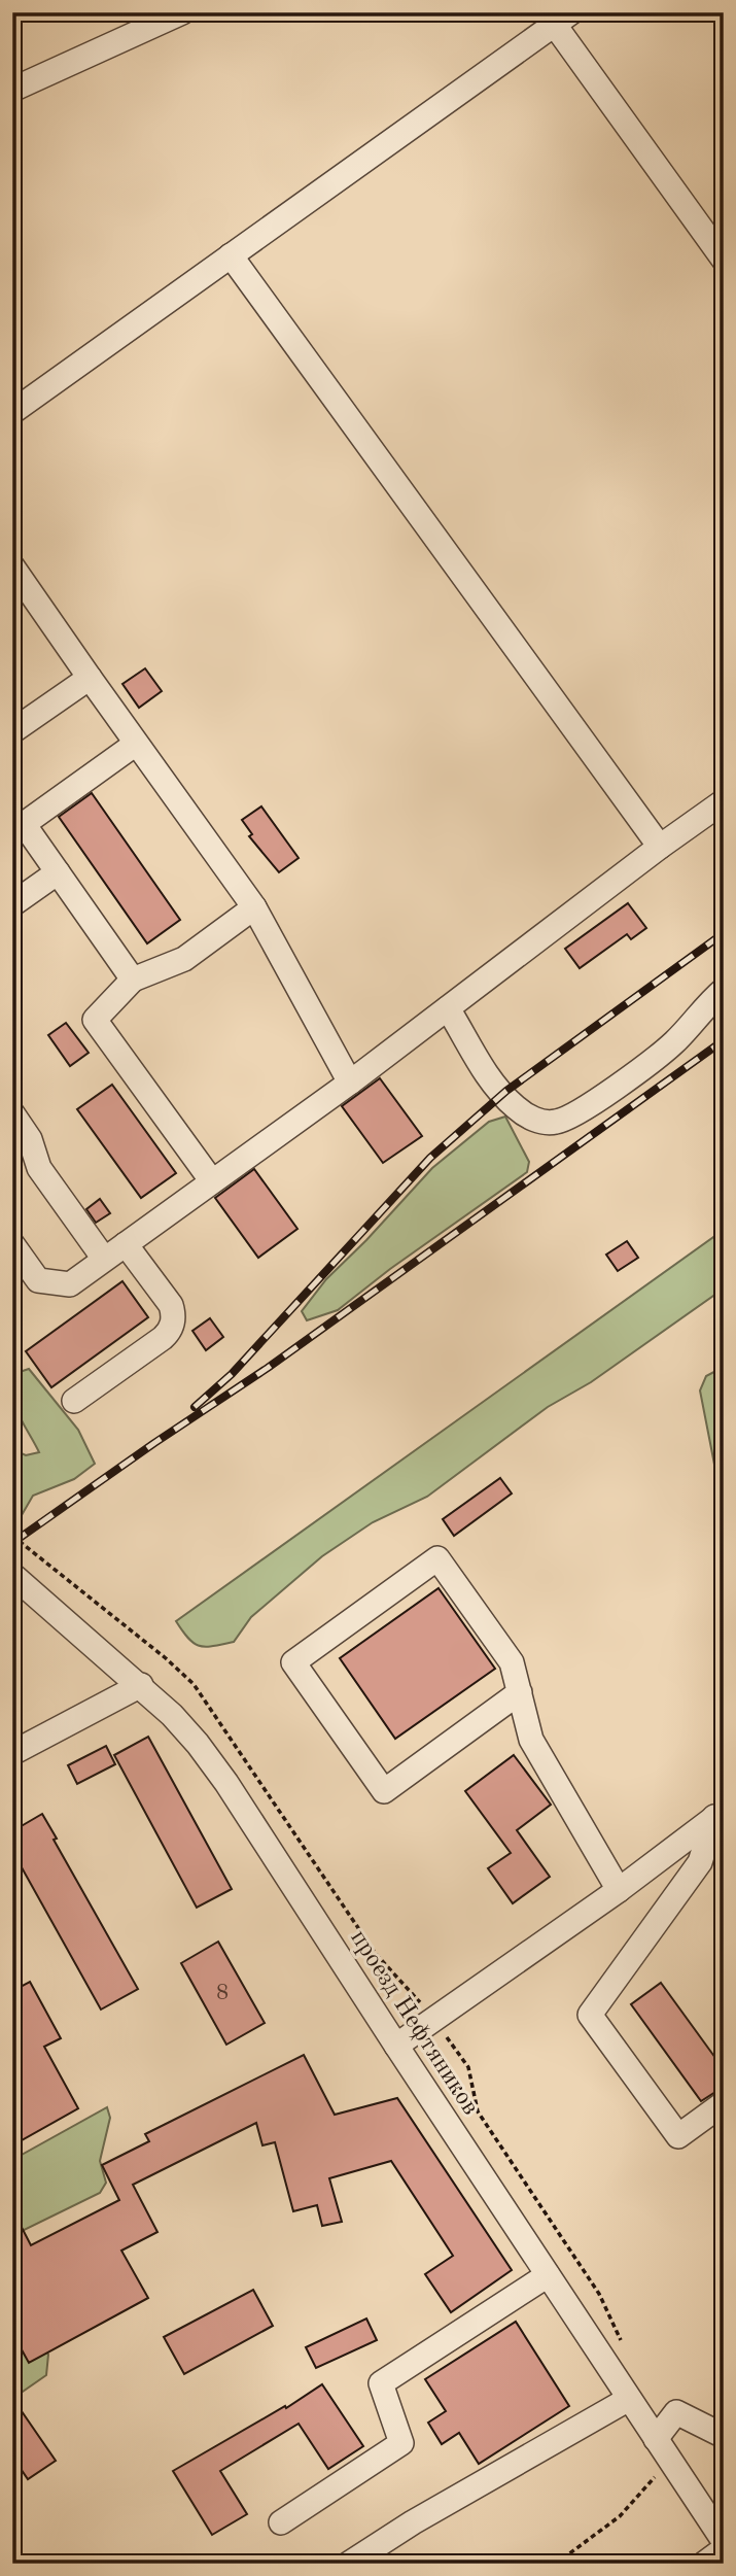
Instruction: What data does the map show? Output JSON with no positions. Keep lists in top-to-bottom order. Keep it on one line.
{"streets":{"street":["проезд Нефтяников"]},"house_numbers":["8"]}
